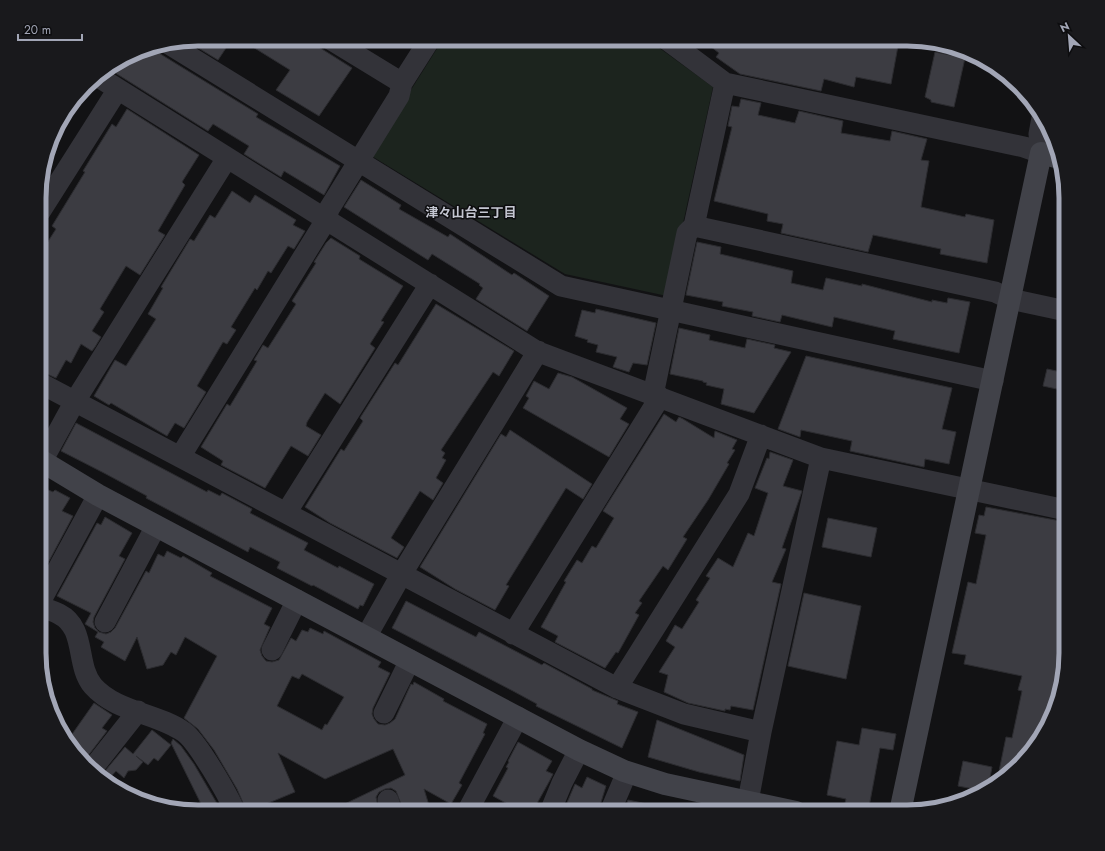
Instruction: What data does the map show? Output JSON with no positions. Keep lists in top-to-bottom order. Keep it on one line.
{"districts":["津々山台三丁目"],"scale_bar":"20 m","north":"top left"}
